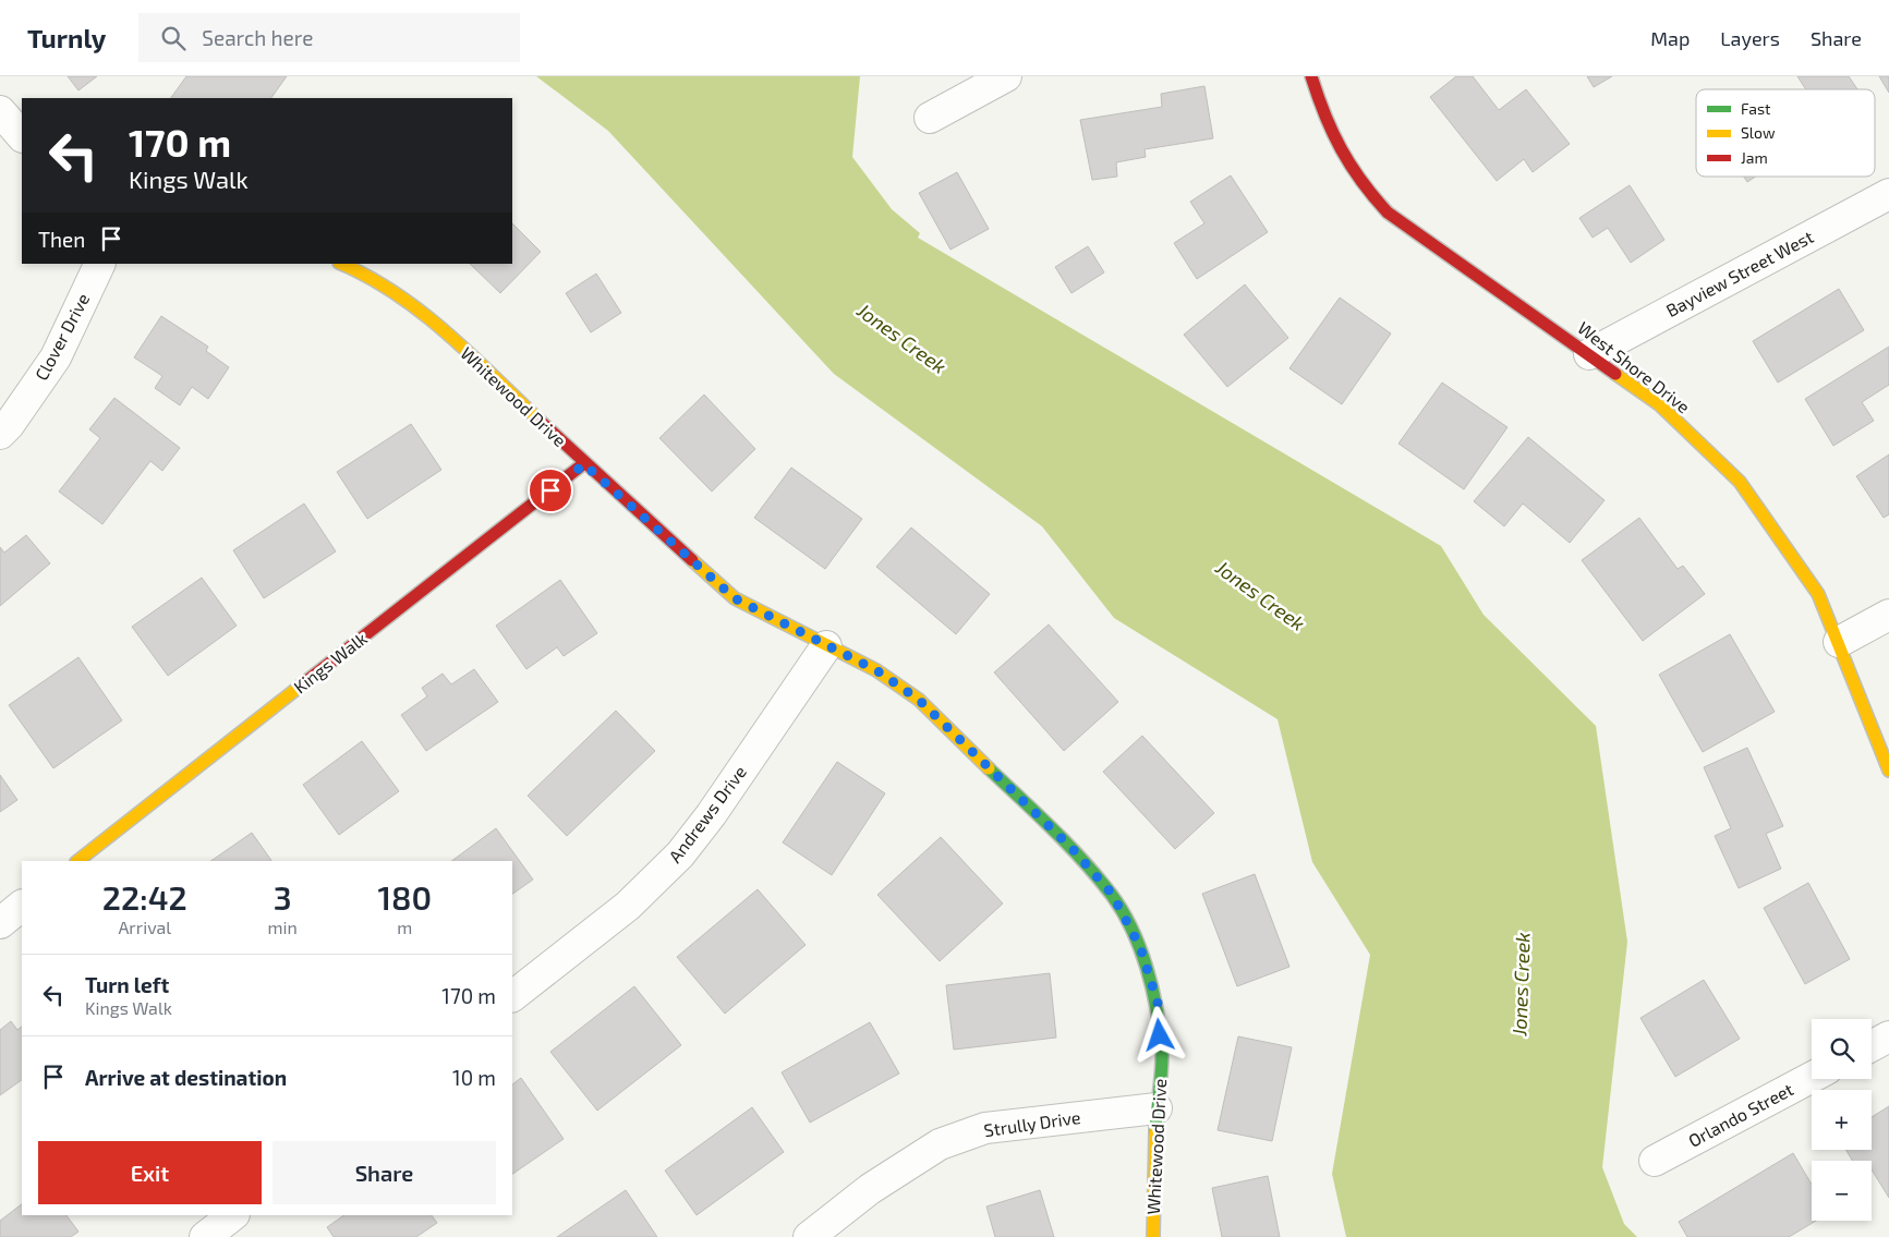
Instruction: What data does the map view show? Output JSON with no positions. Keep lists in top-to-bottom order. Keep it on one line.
{"streets":{"street":["Bayview Street West","Clover Drive","West Shore Drive","Whitewood Drive","Kings Walk","Andrews Drive","Orlando Street","Strully Drive"]},"crossings":[["Bayview Street West","West Shore Drive"],["Whitewood Drive","Kings Walk"],["Whitewood Drive","Andrews Drive"],["Whitewood Drive","Strully Drive"]],"water":["Jones Creek"],"legend":["Fast","Slow","Jam"],"page":{"header":"Turnly","search":"Search here","nav":["Map","Layers","Share"],"turn":["170 m","Kings Walk"],"then":"Then","eta":["22:42","Arrival","3","min","180","m"],"list":[{"name":"Turn left","note":"Kings Walk","value":"170 m"},{"name":"Arrive at destination","value":"10 m"}],"map_buttons":["+","−"],"buttons":["Exit","Share"]}}
